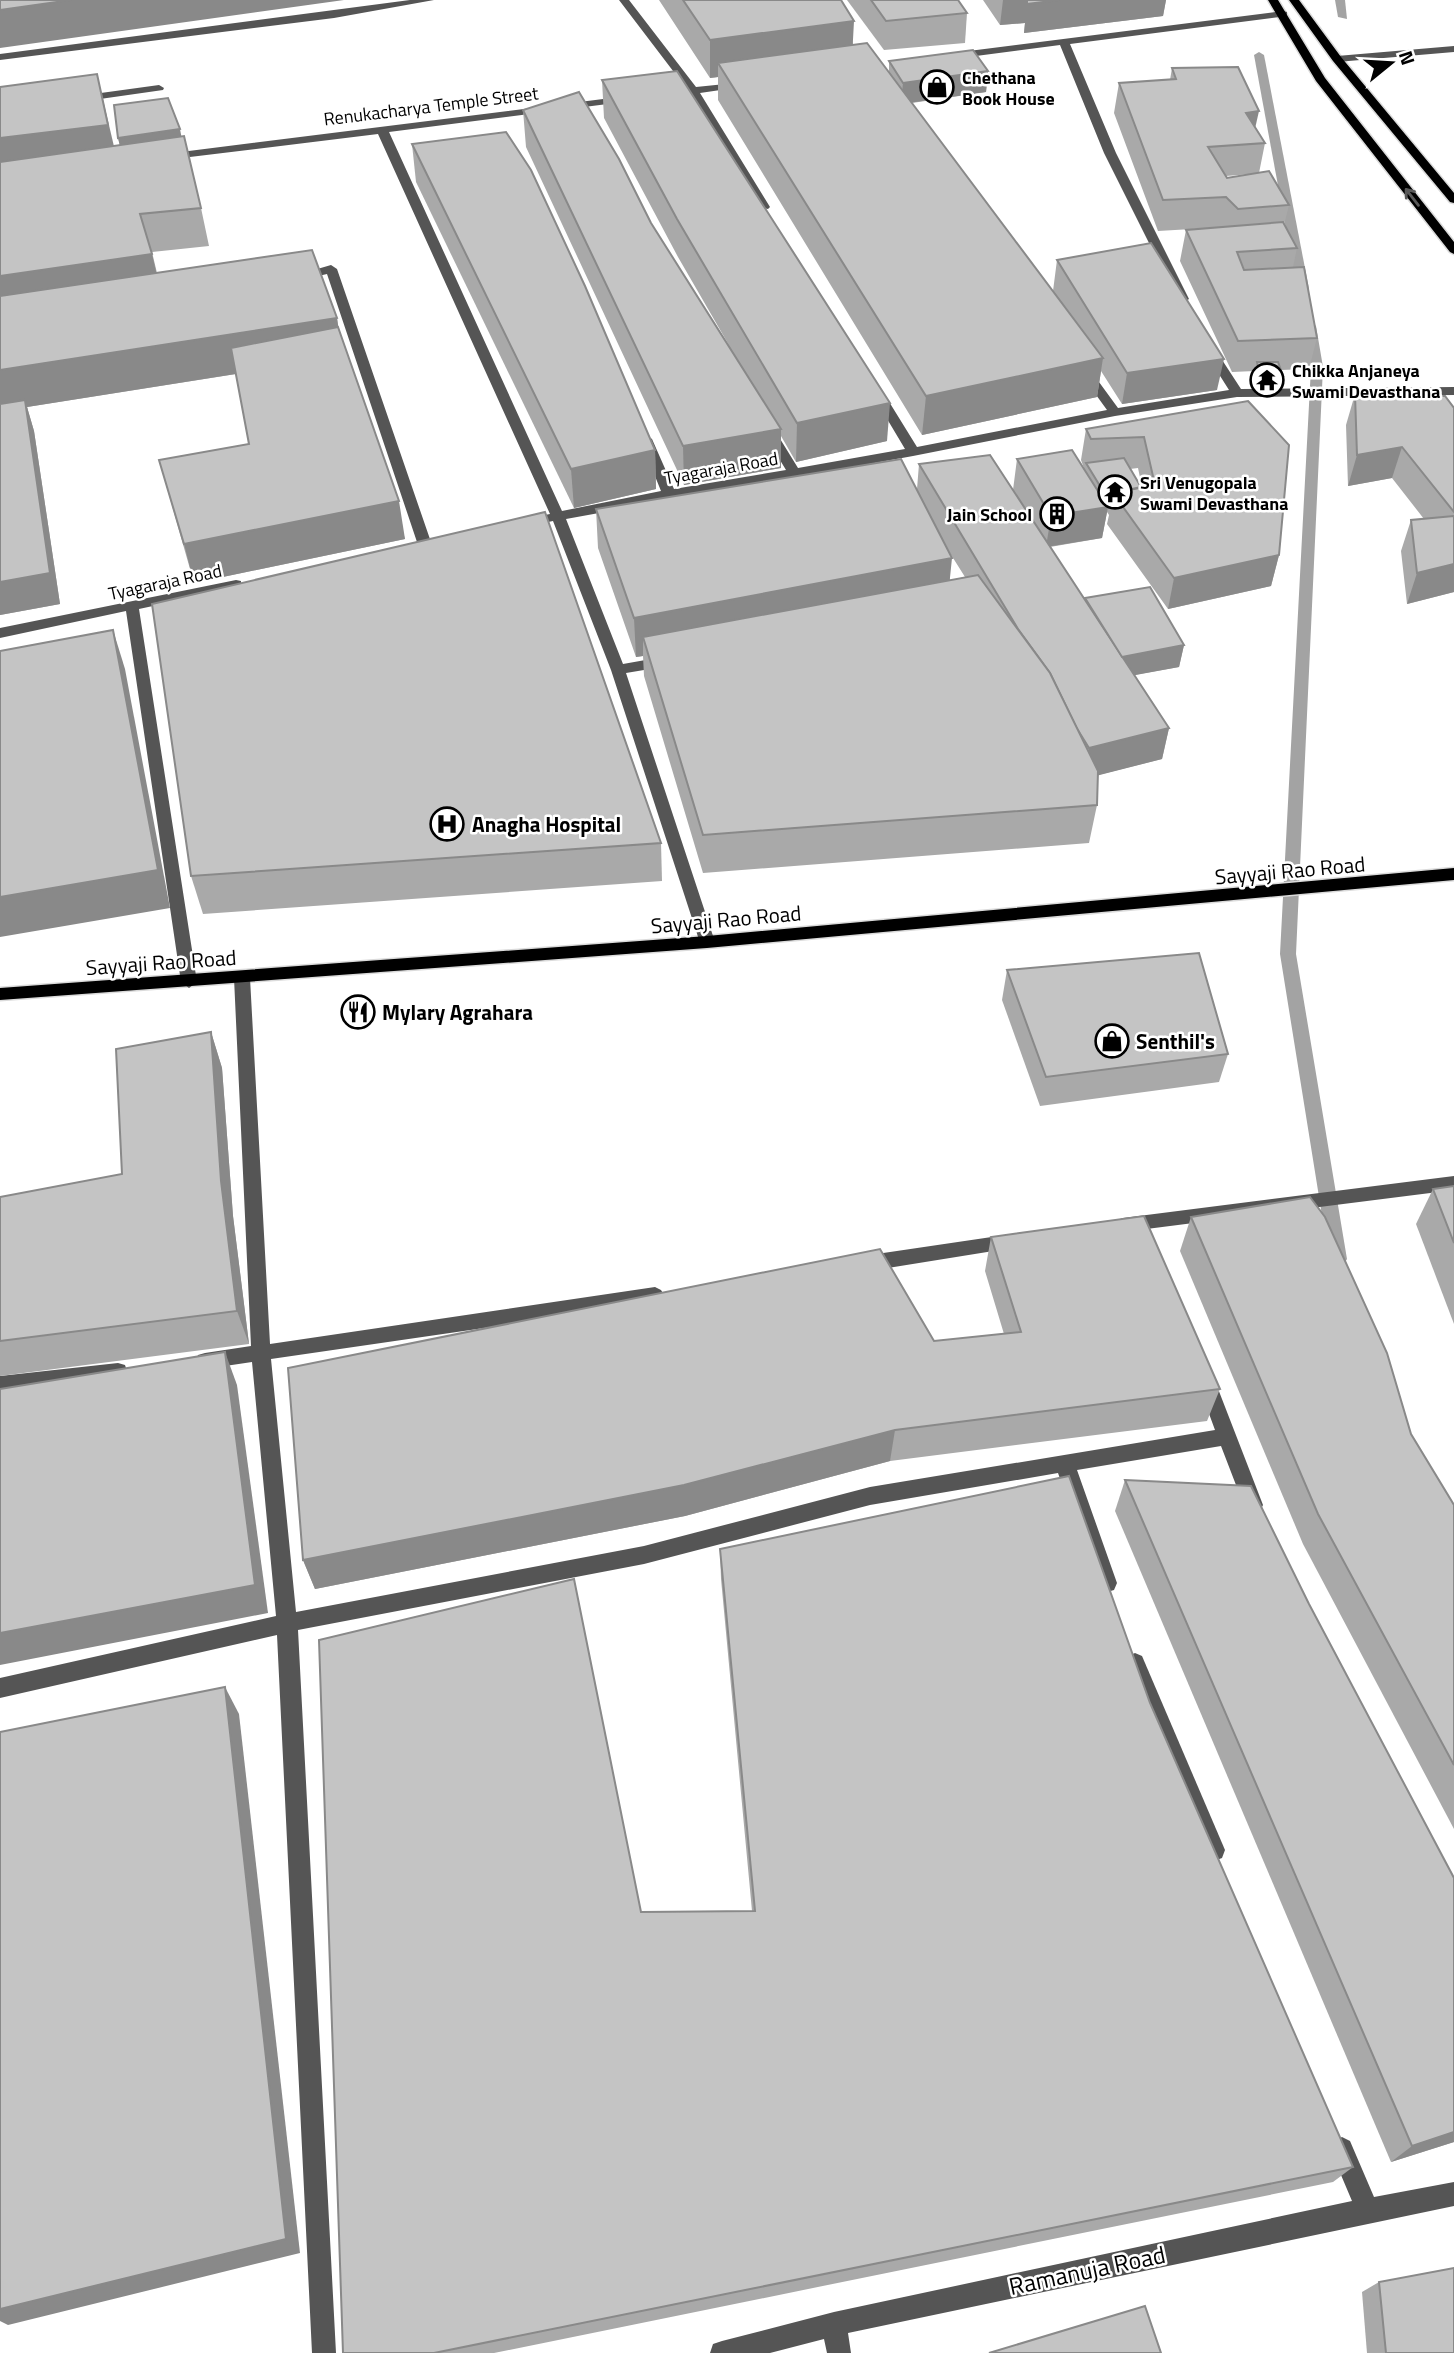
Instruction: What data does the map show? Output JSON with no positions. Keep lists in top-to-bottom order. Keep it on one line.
{"streets":{"main road":["Sayyaji Rao Road"],"street":["Renukacharya Temple Street","Tyagaraja Road","Ramanuja Road"]},"places":{"shop":["Chethana Book House","Senthil's"],"temple":["Chikka Anjaneya Swami Devasthana","Sri Venugopala Swami Devasthana"],"building":["Jain School"],"hospital":["Anagha Hospital"],"restaurant":["Mylary Agrahara"]},"north":"right"}
